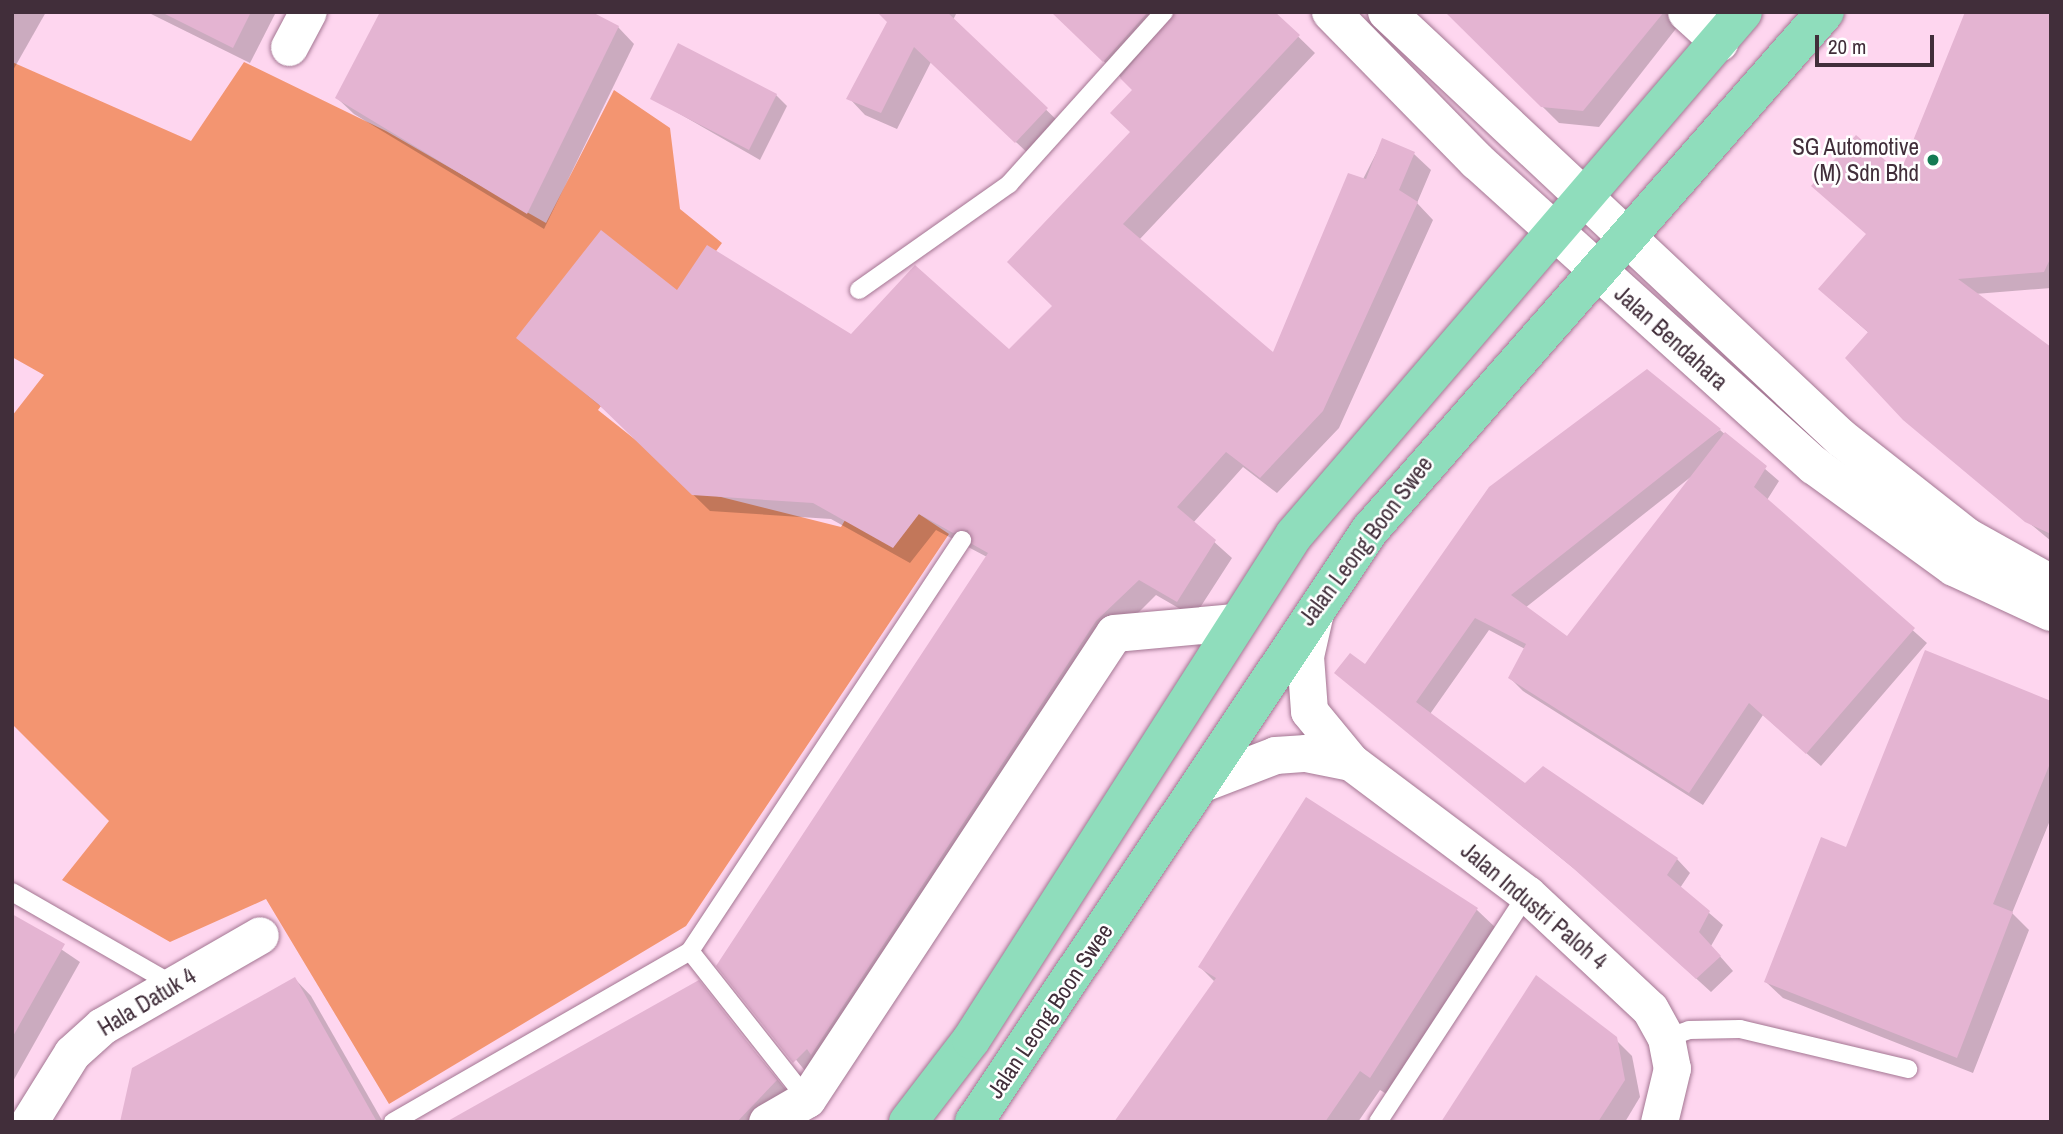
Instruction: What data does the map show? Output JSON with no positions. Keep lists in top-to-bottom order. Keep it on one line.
{"streets":{"main road":["Jalan Bendahara","Jalan Leong Boon Swee"],"street":["Jalan Industri Paloh 4","Hala Datuk 4"]},"crossings":[["Jalan Bendahara","Jalan Leong Boon Swee"],["Jalan Leong Boon Swee","Jalan Industri Paloh 4"]],"places":["SG Automotive (M) Sdn Bhd"],"scale_bar":"20 m"}
